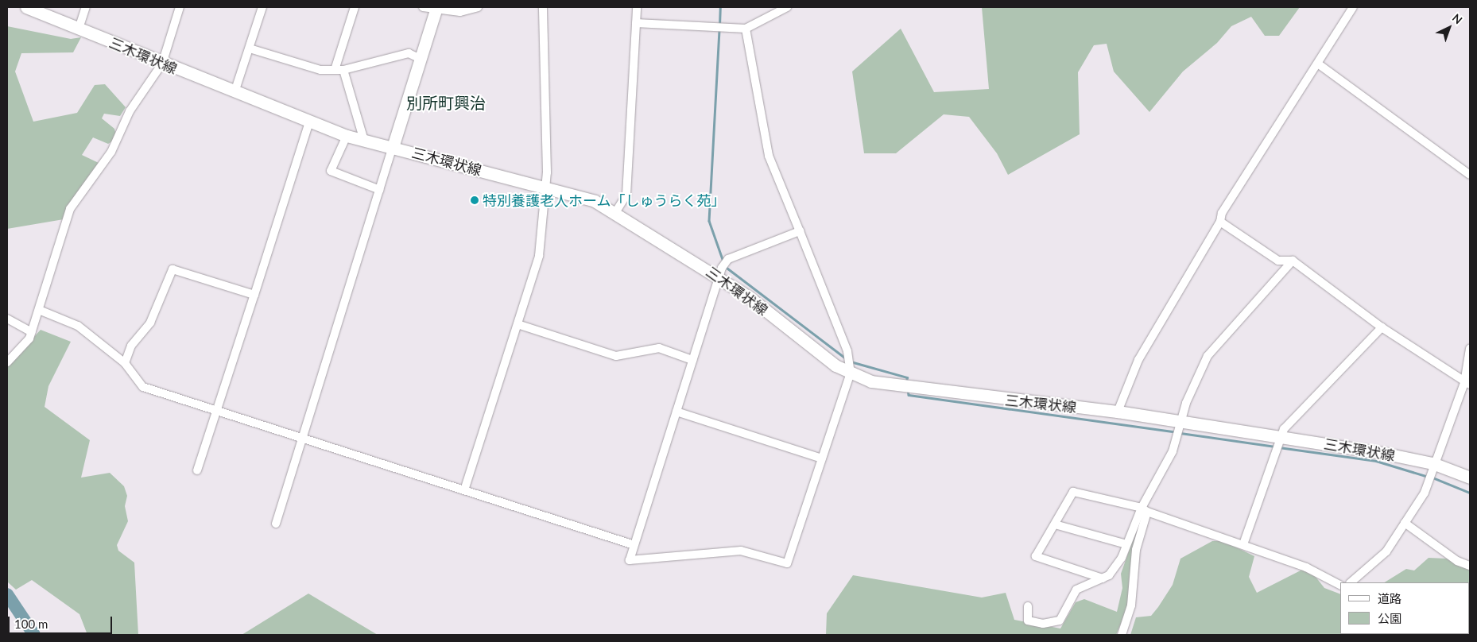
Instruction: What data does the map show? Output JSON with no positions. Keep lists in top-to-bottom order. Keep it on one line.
{"streets":{"main road":["三木環状線"]},"districts":["別所町興治"],"places":["特別養護老人ホーム「しゅうらく苑」"],"legend":["道路","公園"],"scale_bar":"100 m","north":"top right"}
